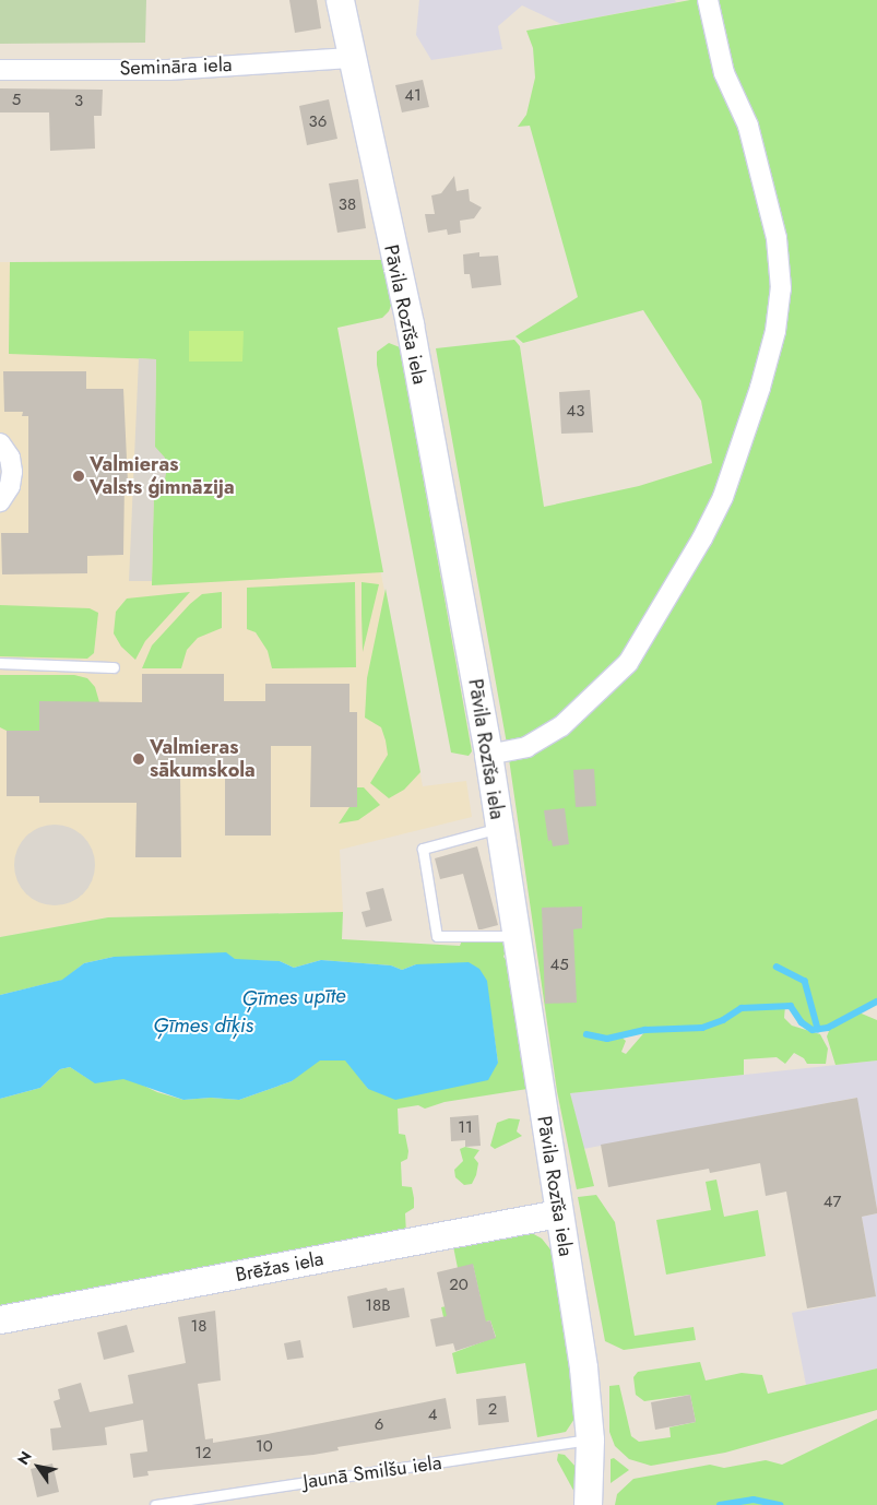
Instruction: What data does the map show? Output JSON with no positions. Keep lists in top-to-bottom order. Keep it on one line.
{"streets":{"street":["Semināra iela","Pāvila Rozīša iela","Brēžas iela"],"lane":["Jaunā Smilšu iela"]},"crossings":[["Semināra iela","Pāvila Rozīša iela"],["Pāvila Rozīša iela","Brēžas iela"],["Pāvila Rozīša iela","Jaunā Smilšu iela"]],"water":["Ģīmes upīte","Ģīmes dīķis"],"places":["Valmieras Valsts ģimnāzija","Valmieras sākumskola"],"house_numbers":["41","5","3","36","38","43","45","11","47","20","18B","18","2","4","6","10","12"],"north":"top left"}
